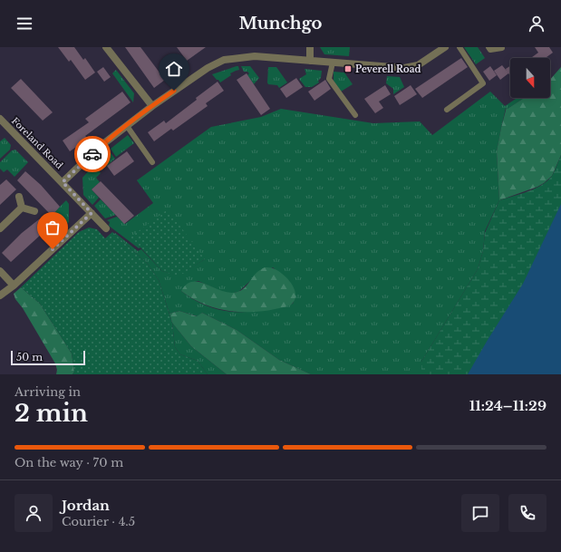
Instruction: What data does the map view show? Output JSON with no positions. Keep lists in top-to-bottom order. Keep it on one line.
{"streets":{"street":["Foreland Road"]},"places":{"transit":["Peverell Road"]},"scale_bar":"50 m","north":"bottom","page":{"header":"Munchgo","scale":"50 m","heading":["2 min","Arriving in","11:24–11:29"],"panel":["Jordan","Courier · 4.5"],"bar":"On the way · 70 m"}}
